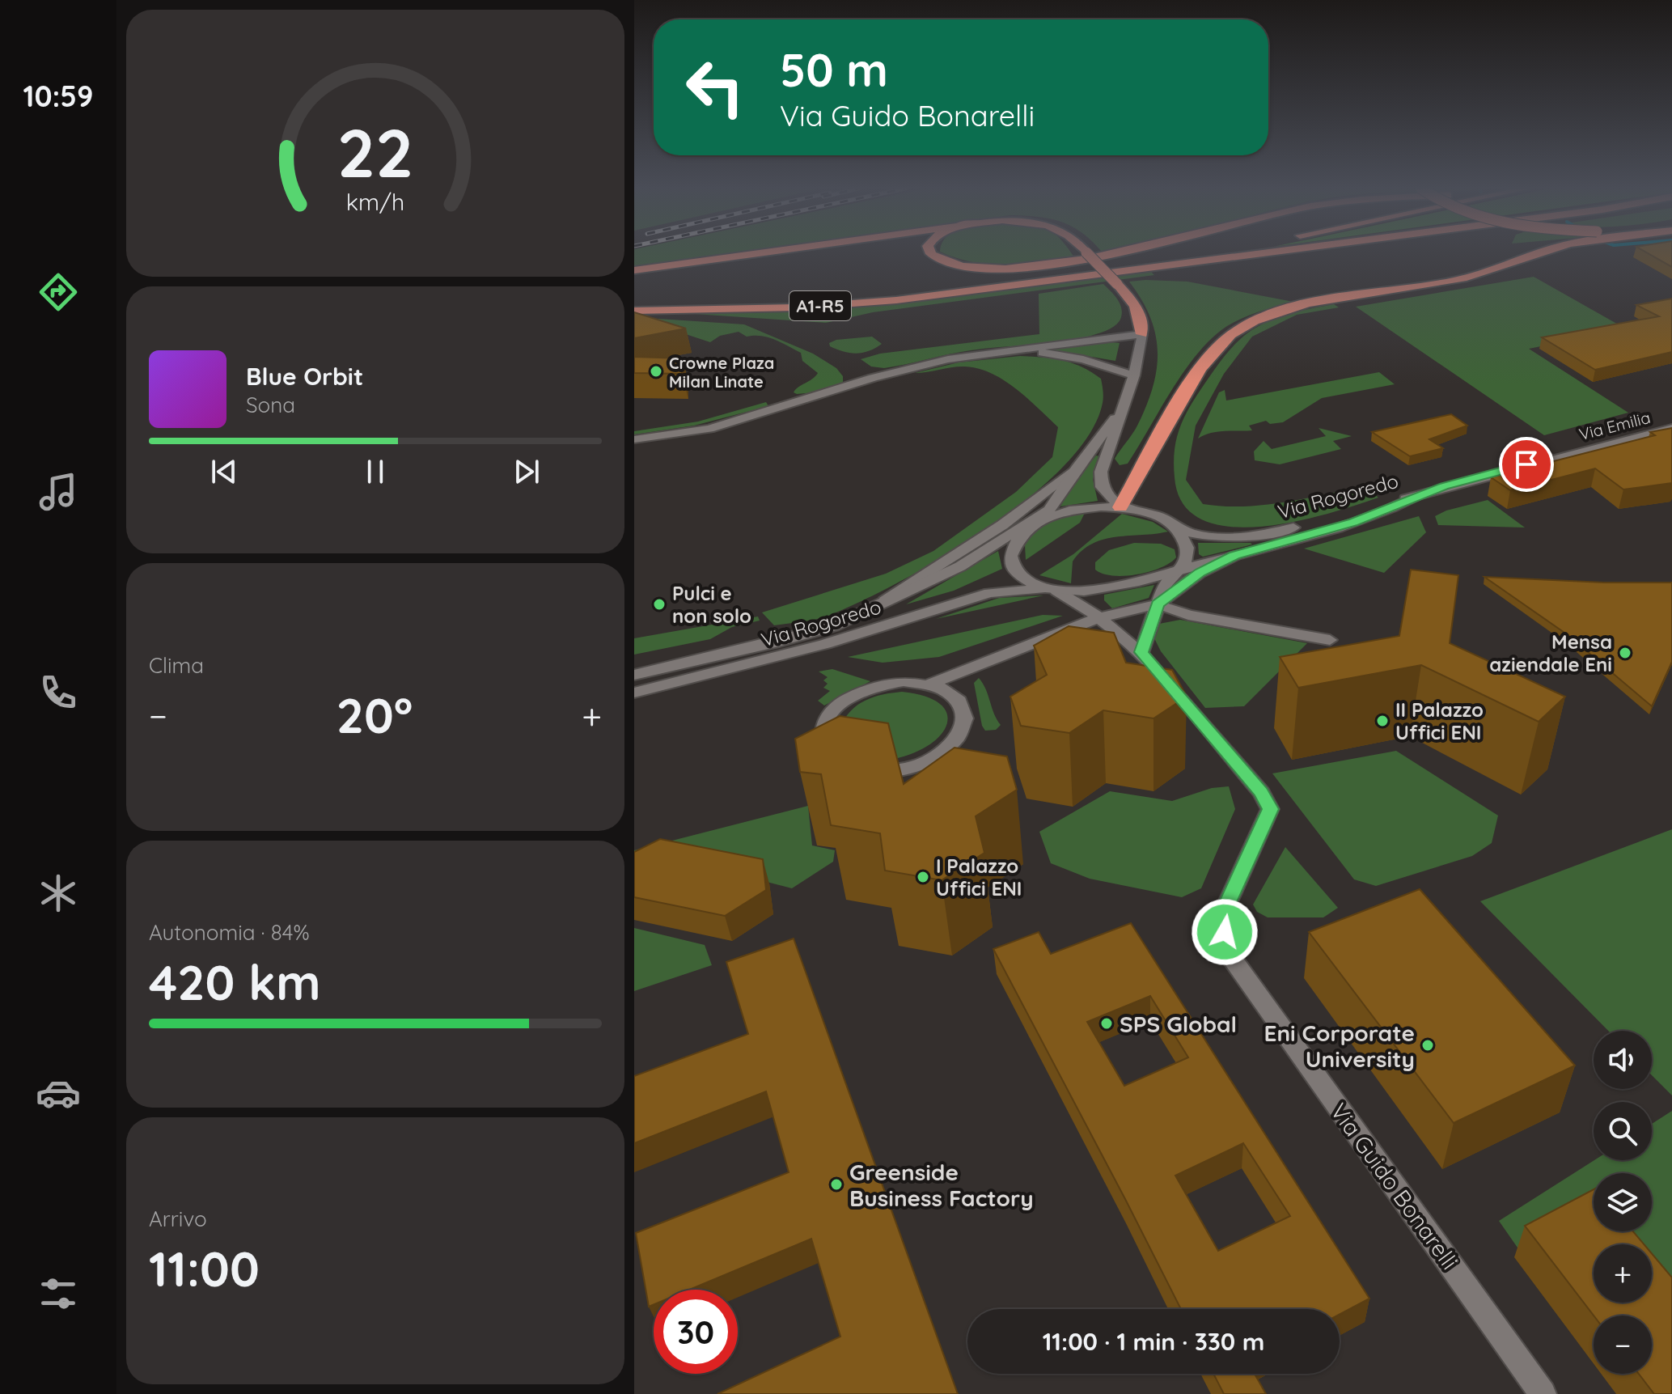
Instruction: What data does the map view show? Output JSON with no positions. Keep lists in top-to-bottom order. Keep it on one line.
{"streets":{"highway":["A1-R5"],"street":["Via Emilia","Via Rogoredo","Via Guido Bonarelli"]},"crossings":[["Via Emilia","Via Rogoredo"],["Via Rogoredo","Via Guido Bonarelli"]],"places":["Crowne Plaza Milan Linate","Pulci e non solo","Mensa aziendale Eni","II Palazzo Uffici ENI","I Palazzo Uffici ENI","SPS Global","Eni Corporate University","Greenside Business Factory"],"page":{"tabs":"10:59","turn":["50 m","Via Guido Bonarelli"],"song":["Blue Orbit","Sona"],"tile":["Clima",["Autonomia · 84%","420 km"],["Arrivo","11:00"]],"heat":["−","20°","+"],"map_buttons":["+","−"],"limit":"30","trip":"11:00 · 1 min · 330 m","gauge":["22","km/h"]}}
